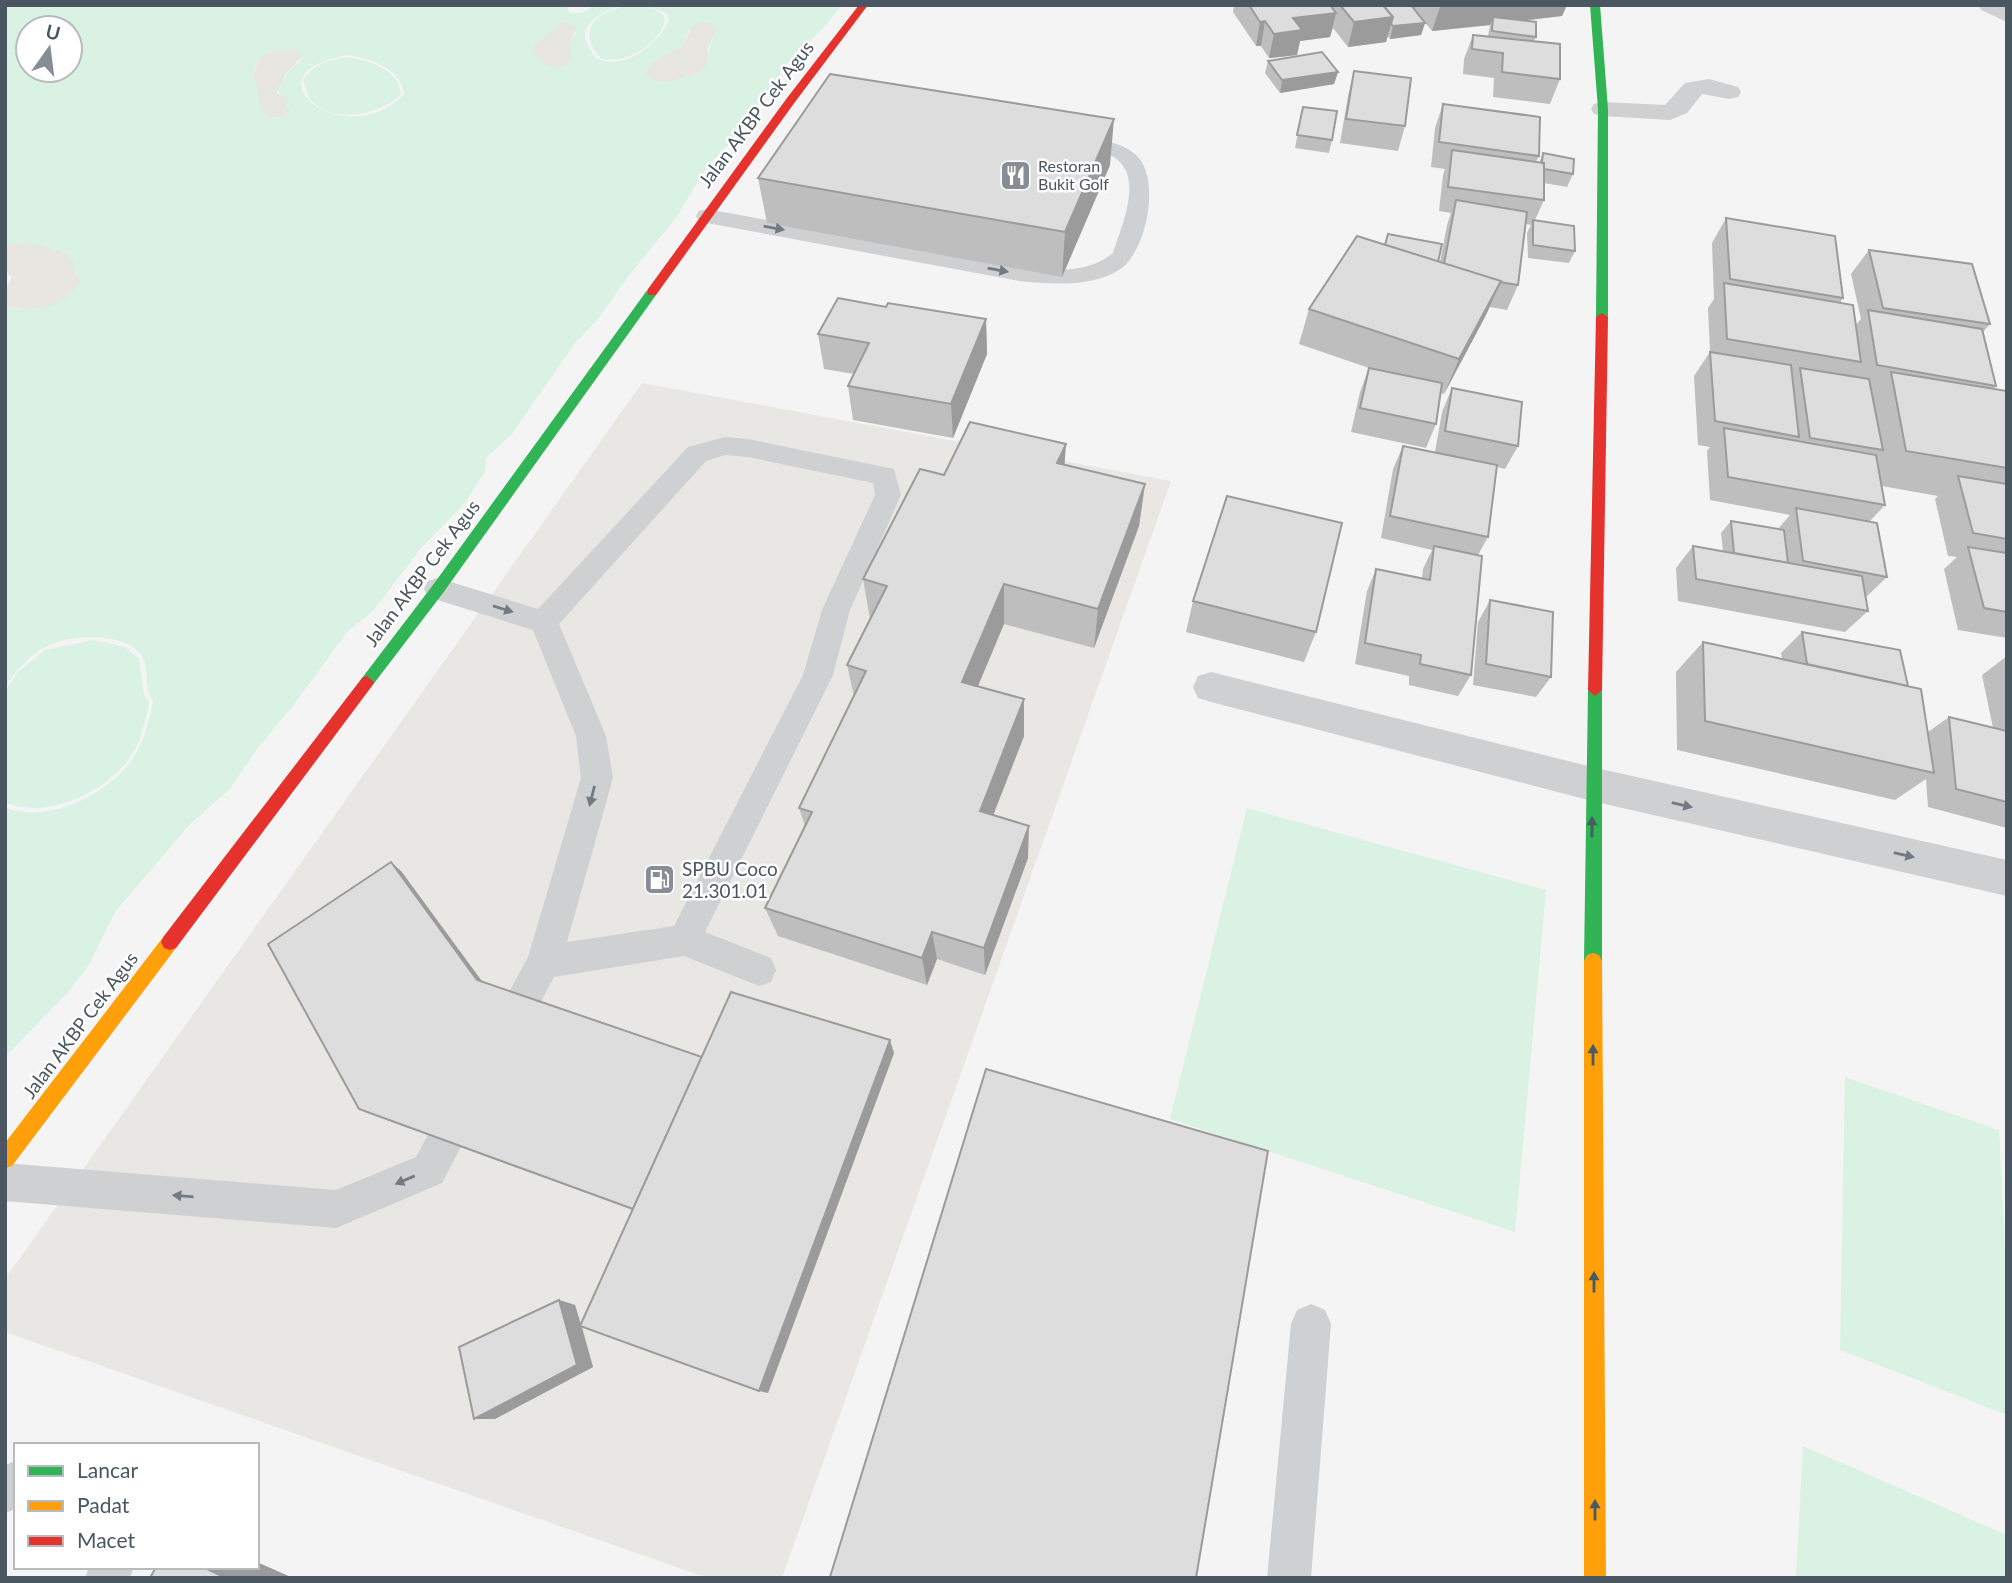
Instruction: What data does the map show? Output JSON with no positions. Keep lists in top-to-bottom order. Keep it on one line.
{"streets":{"street":["Jalan AKBP Cek Agus"]},"places":{"restaurant":["Restoran Bukit Golf"],"fuel station":["SPBU Coco 21.301.01"]},"legend":["Lancar","Padat","Macet"],"north":"top"}
